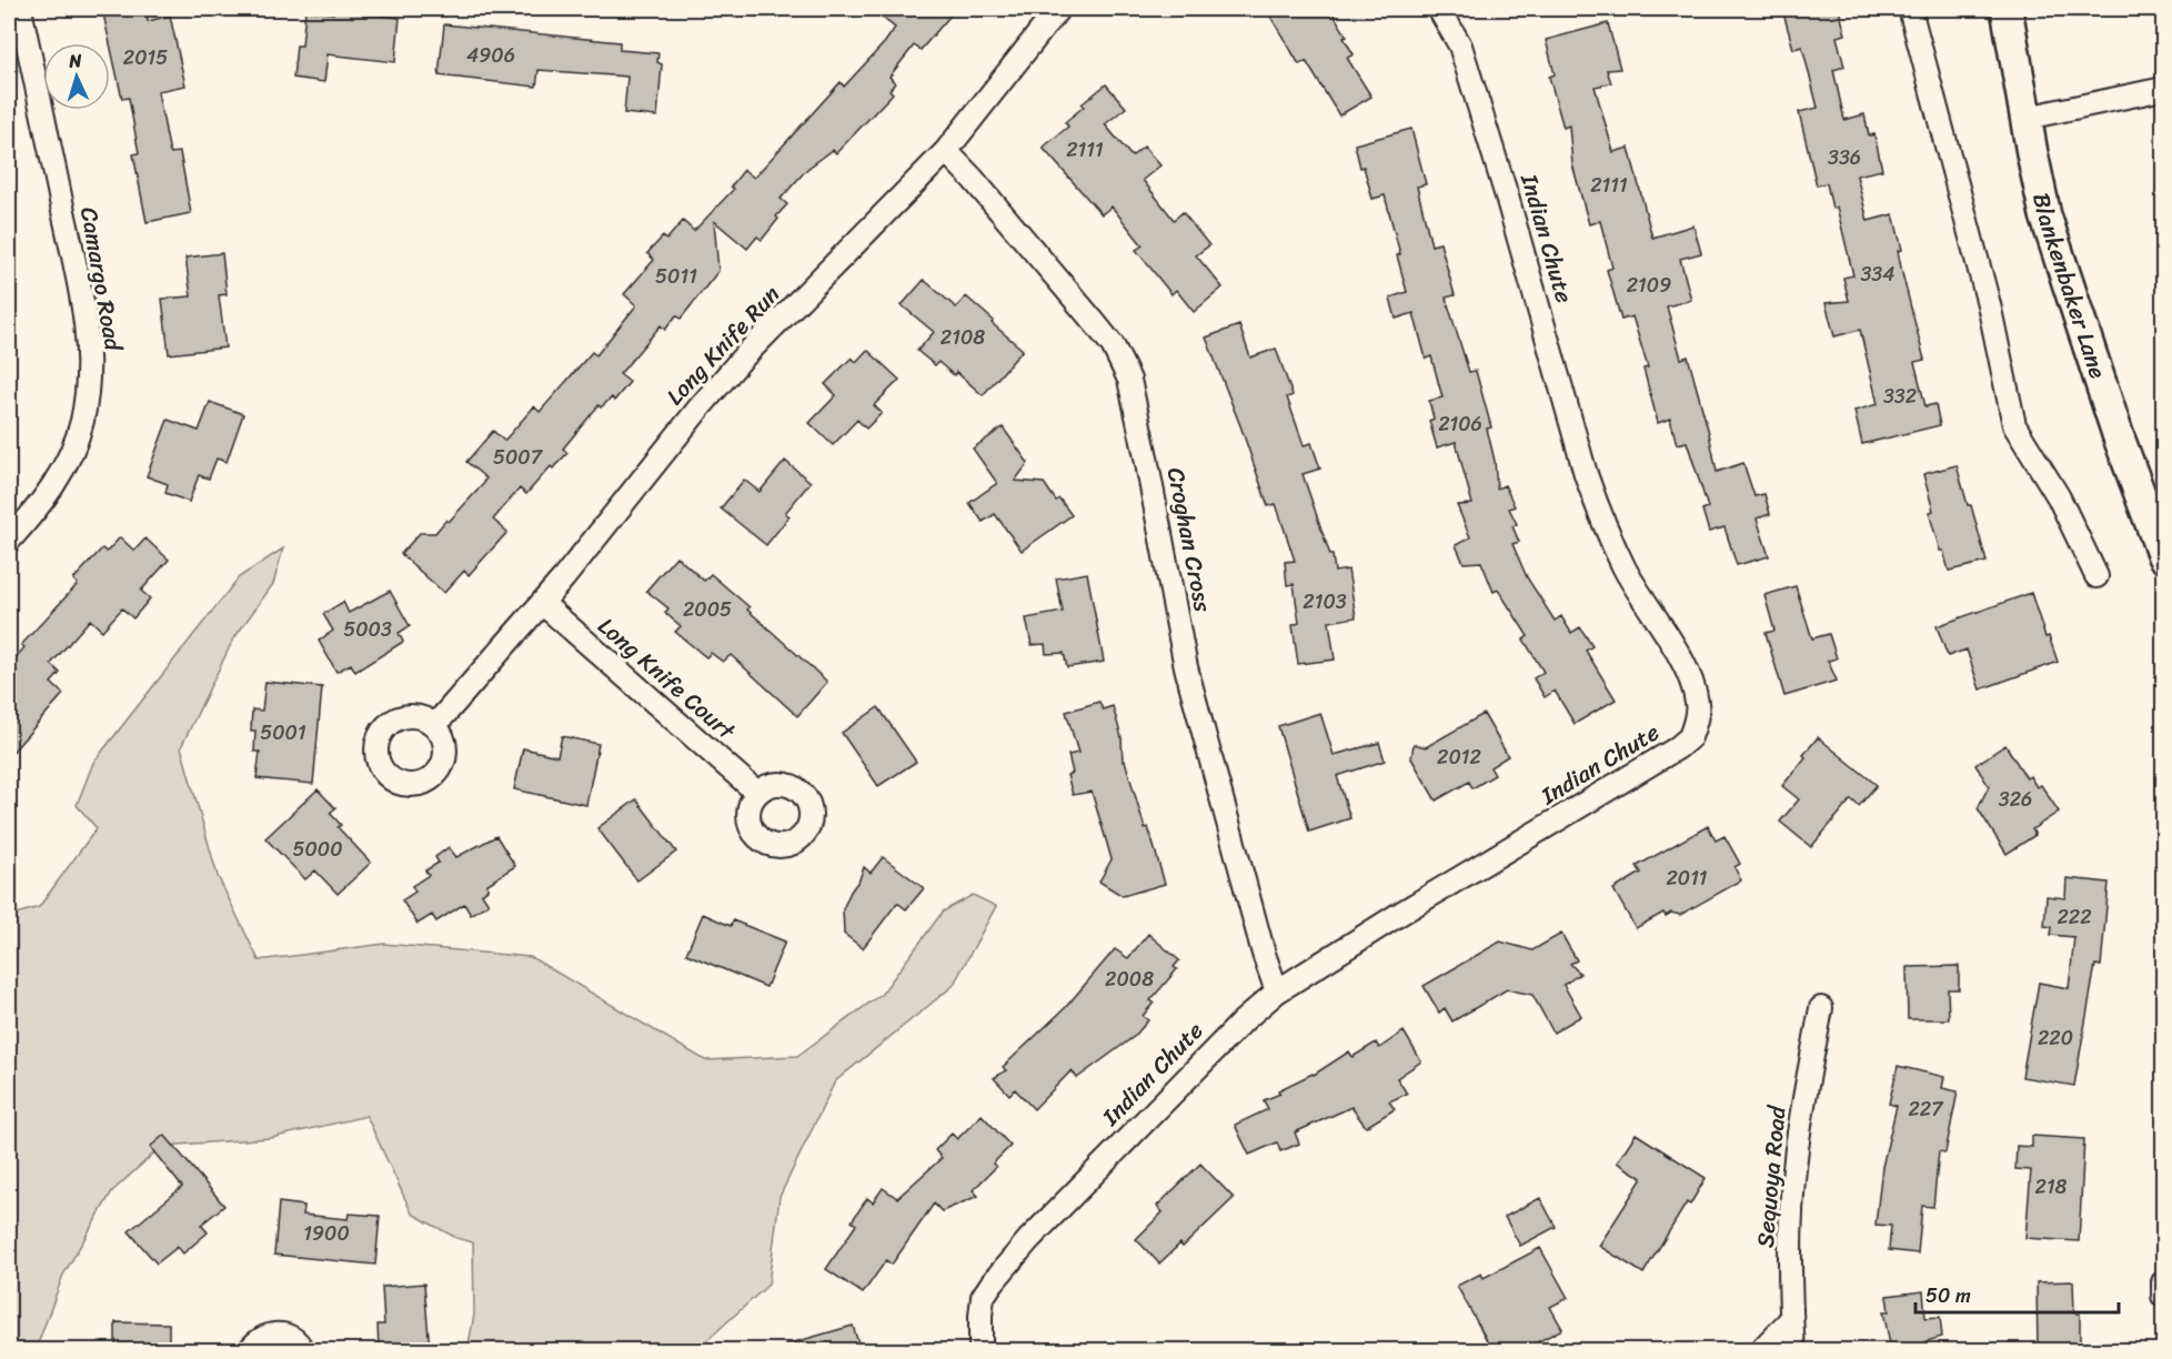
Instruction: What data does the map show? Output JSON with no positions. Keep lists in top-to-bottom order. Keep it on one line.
{"streets":{"street":["Indian Chute","Camargo Road","Blankenbaker Lane","Long Knife Run","Croghan Cross","Long Knife Court","Sequoya Road"]},"crossings":[["Indian Chute","Croghan Cross"],["Long Knife Run","Croghan Cross"],["Long Knife Run","Long Knife Court"]],"house_numbers":["4906","2015","2111","336","2111","334","5011","2109","2108","332","2106","5007","2103","2005","5003","5001","2012","326","5000","2011","222","2008","220","227","218","1900"],"scale_bar":"50 m","north":"top"}
